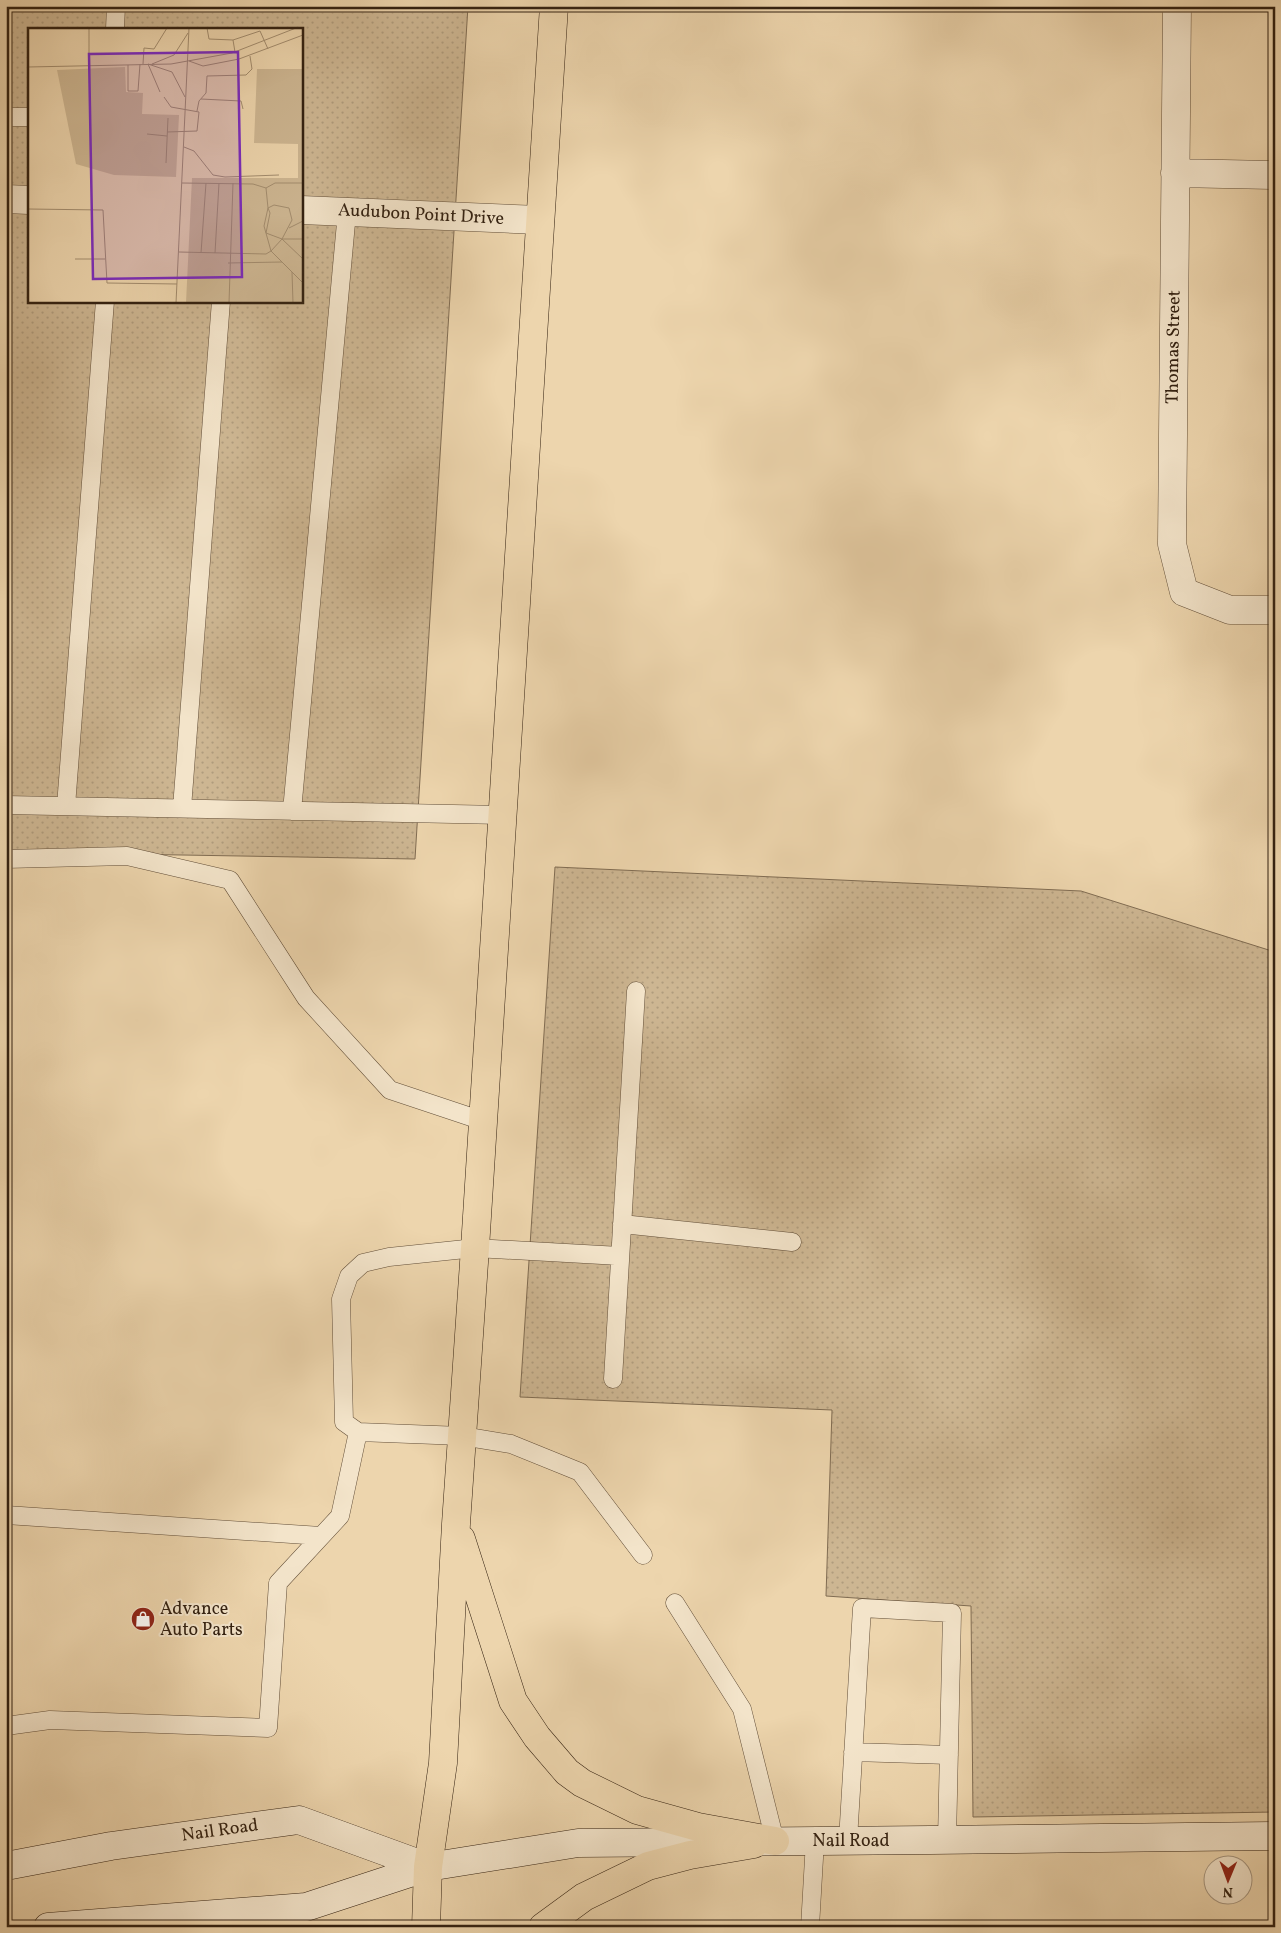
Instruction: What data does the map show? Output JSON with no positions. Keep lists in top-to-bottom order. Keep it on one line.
{"streets":{"street":["Audubon Point Drive","Thomas Street","Nail Road"]},"places":{"shop":["Advance Auto Parts"]},"north":"bottom"}
